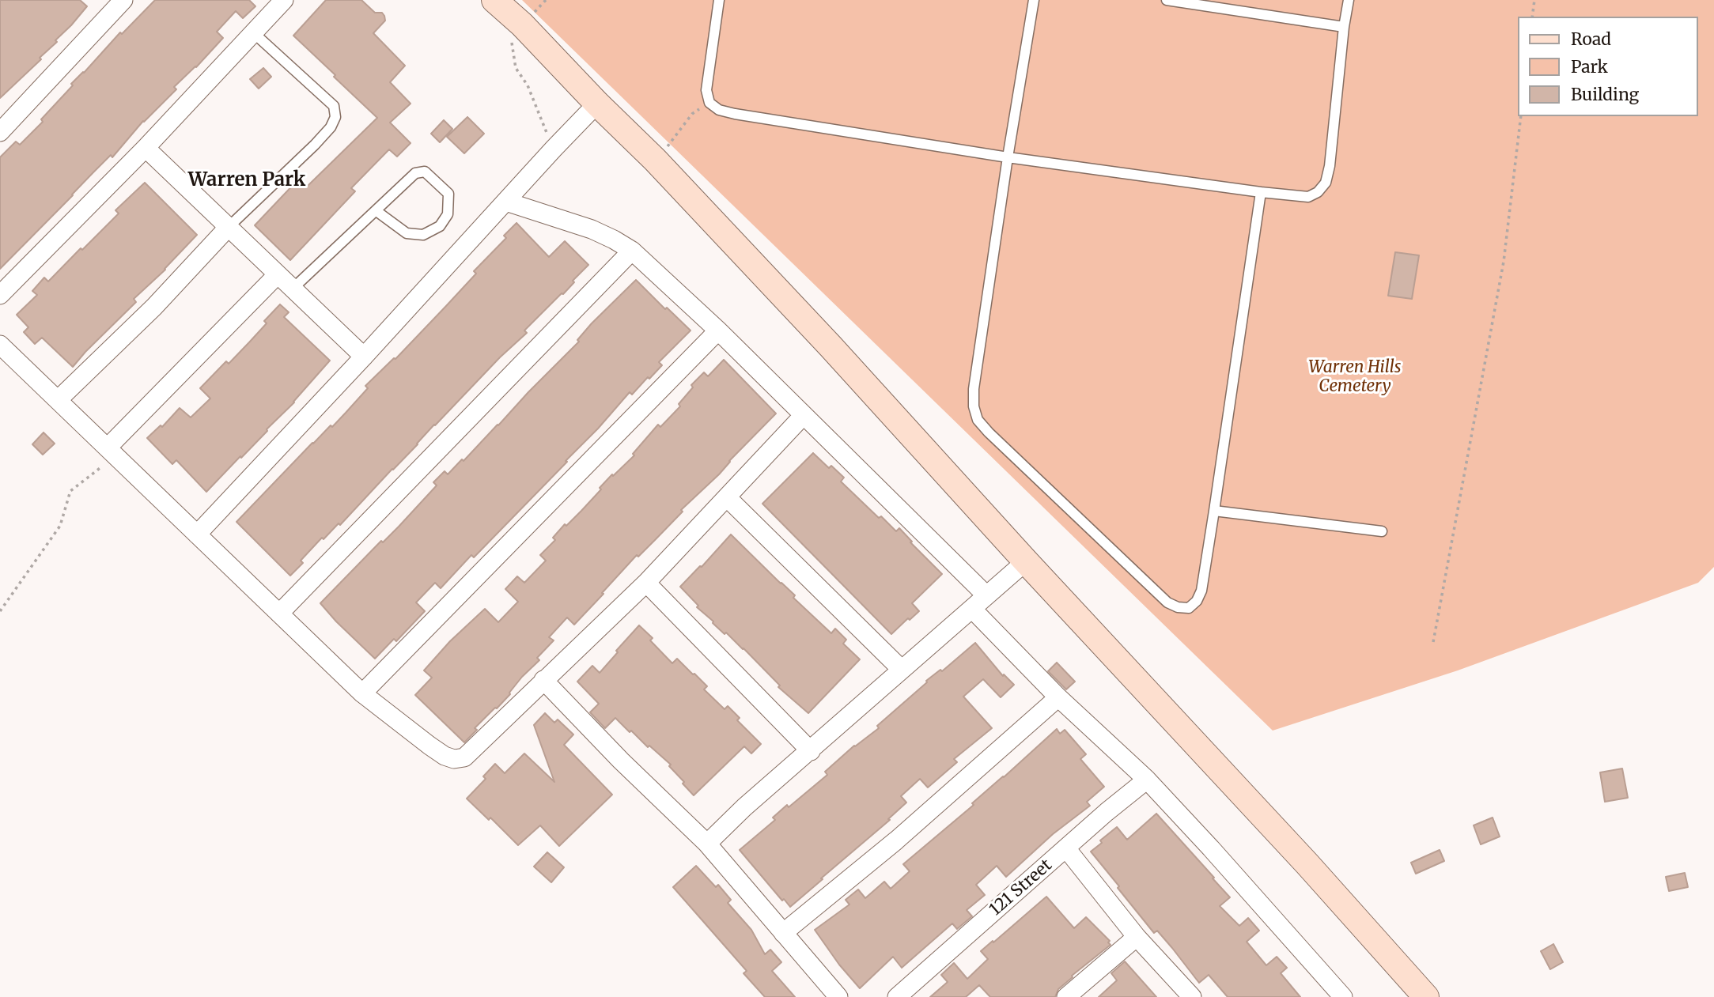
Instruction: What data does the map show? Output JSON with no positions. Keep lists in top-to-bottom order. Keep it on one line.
{"streets":{"street":["121 Street"]},"districts":["Warren Park"],"parks":["Warren Hills Cemetery"],"legend":["Road","Park","Building"]}
